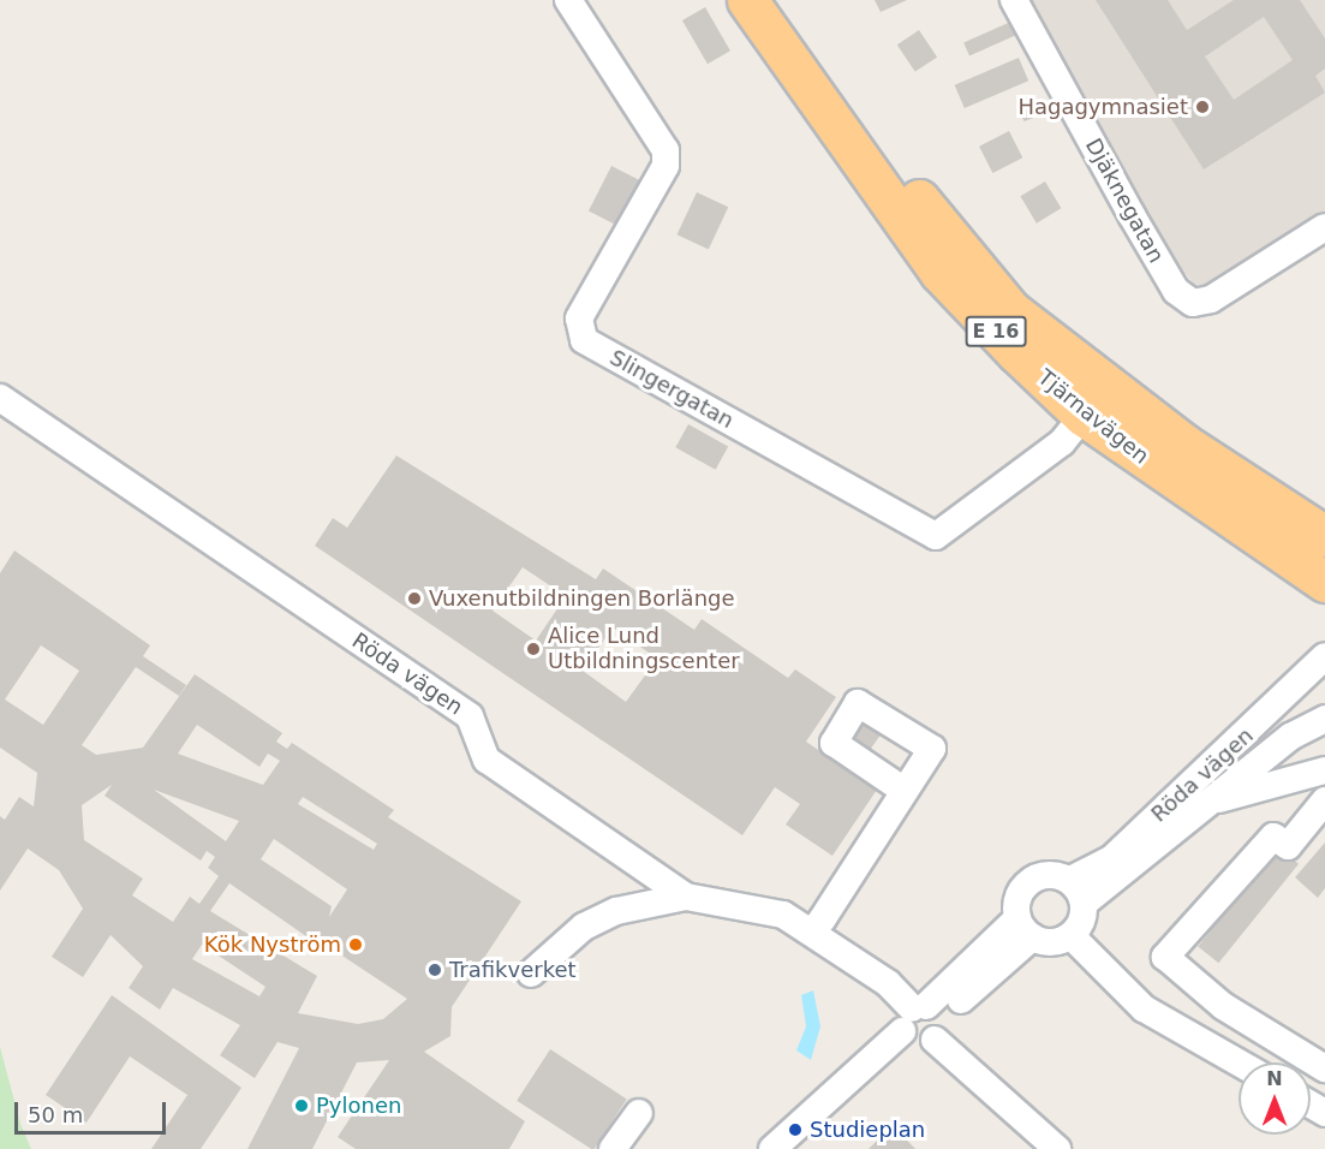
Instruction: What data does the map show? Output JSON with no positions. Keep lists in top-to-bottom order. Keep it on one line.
{"streets":{"highway":["E 16","Tjärnavägen"],"street":["Djäknegatan","Slingergatan","Röda vägen"]},"crossings":[["Slingergatan","Tjärnavägen"]],"places":["Hagagymnasiet","Vuxenutbildningen Borlänge","Alice Lund Utbildningscenter","Kök Nyström","Trafikverket","Pylonen","Studieplan"],"scale_bar":"50 m","north":"top"}
